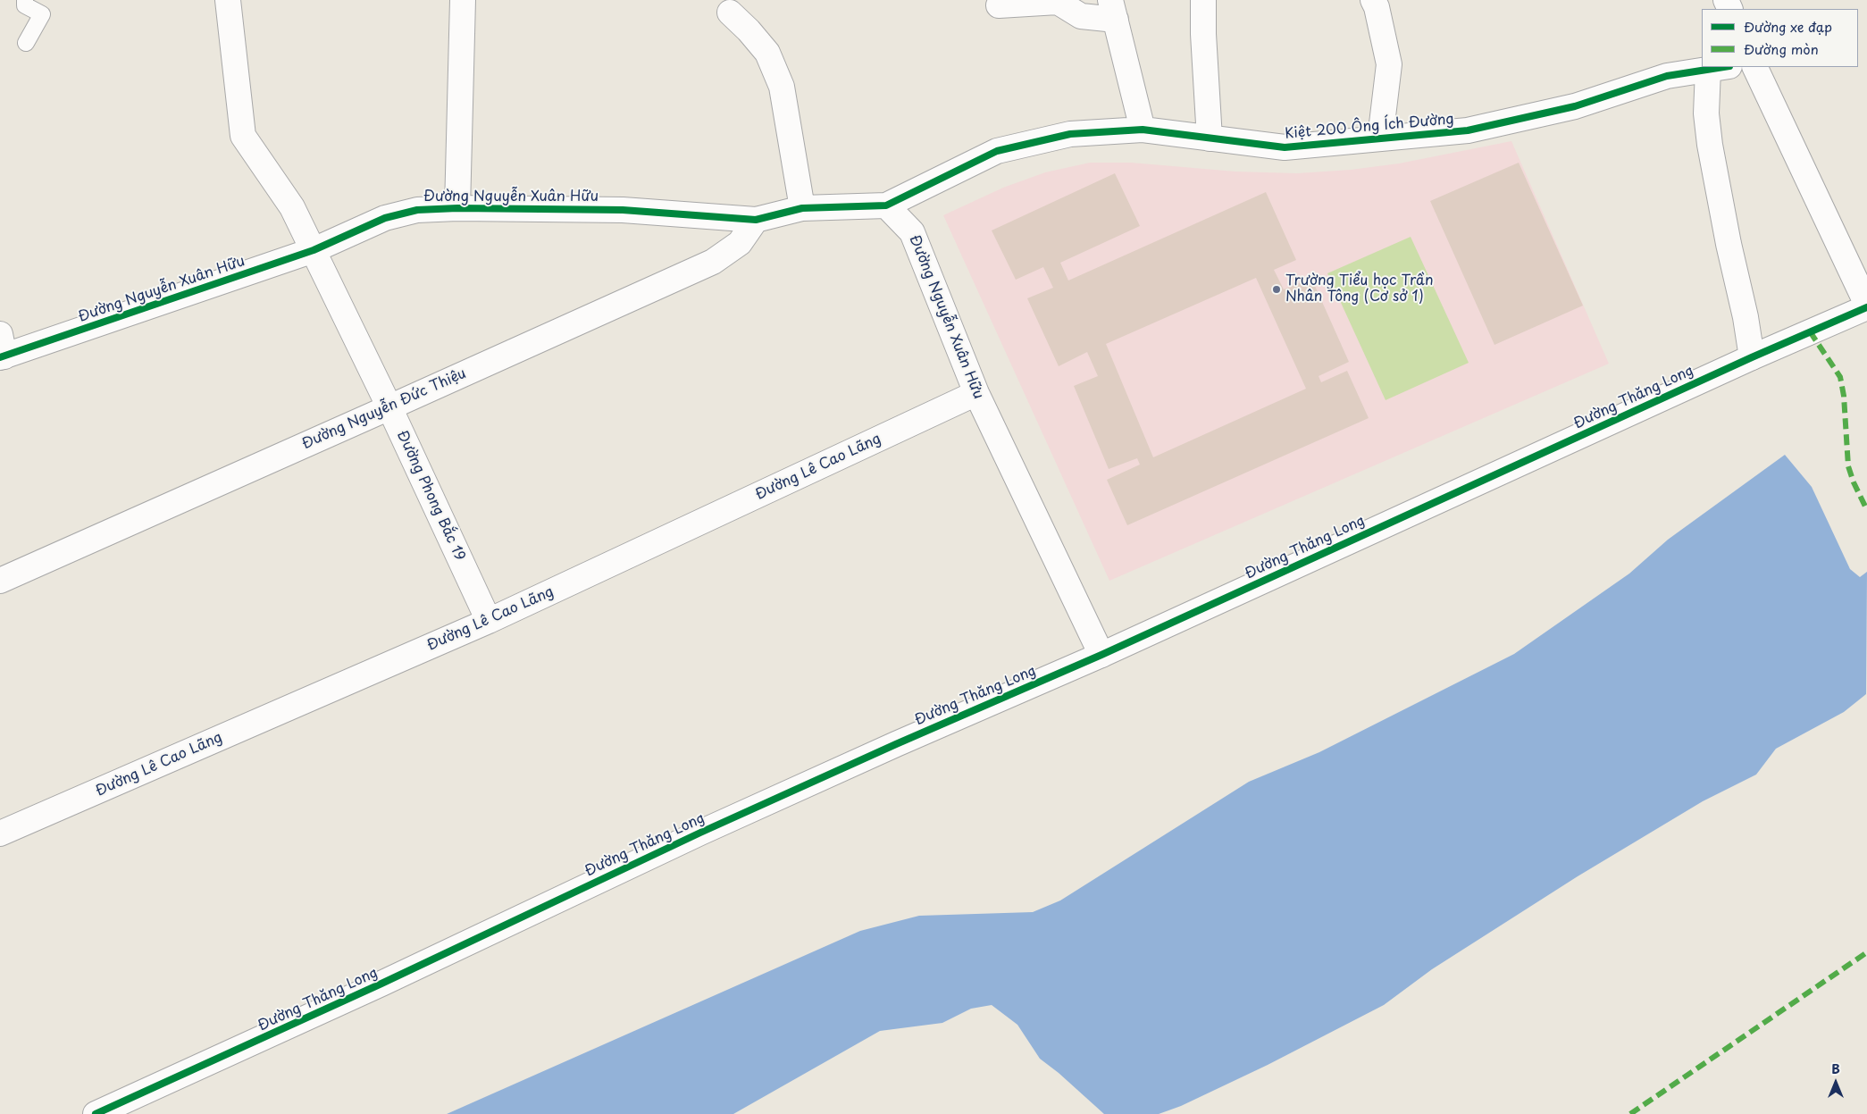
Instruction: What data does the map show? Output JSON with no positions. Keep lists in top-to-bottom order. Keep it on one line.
{"streets":{"street":["Kiệt 200 Ông Ích Đường","Đường Nguyễn Xuân Hữu","Đường Thăng Long","Đường Nguyễn Đức Thiệu","Đường Lê Cao Lãng","Đường Phong Bắc 19"]},"crossings":[["Kiệt 200 Ông Ích Đường","Đường Nguyễn Xuân Hữu"],["Đường Nguyễn Xuân Hữu","Đường Thăng Long"],["Đường Nguyễn Xuân Hữu","Đường Nguyễn Đức Thiệu"],["Đường Nguyễn Xuân Hữu","Đường Lê Cao Lãng"],["Đường Nguyễn Xuân Hữu","Đường Phong Bắc 19"],["Đường Nguyễn Đức Thiệu","Đường Phong Bắc 19"],["Đường Lê Cao Lãng","Đường Phong Bắc 19"]],"places":["Trường Tiểu học Trần Nhân Tông (Cơ sở 1)"],"legend":["Đường xe đạp","Đường mòn"],"north":"top"}
